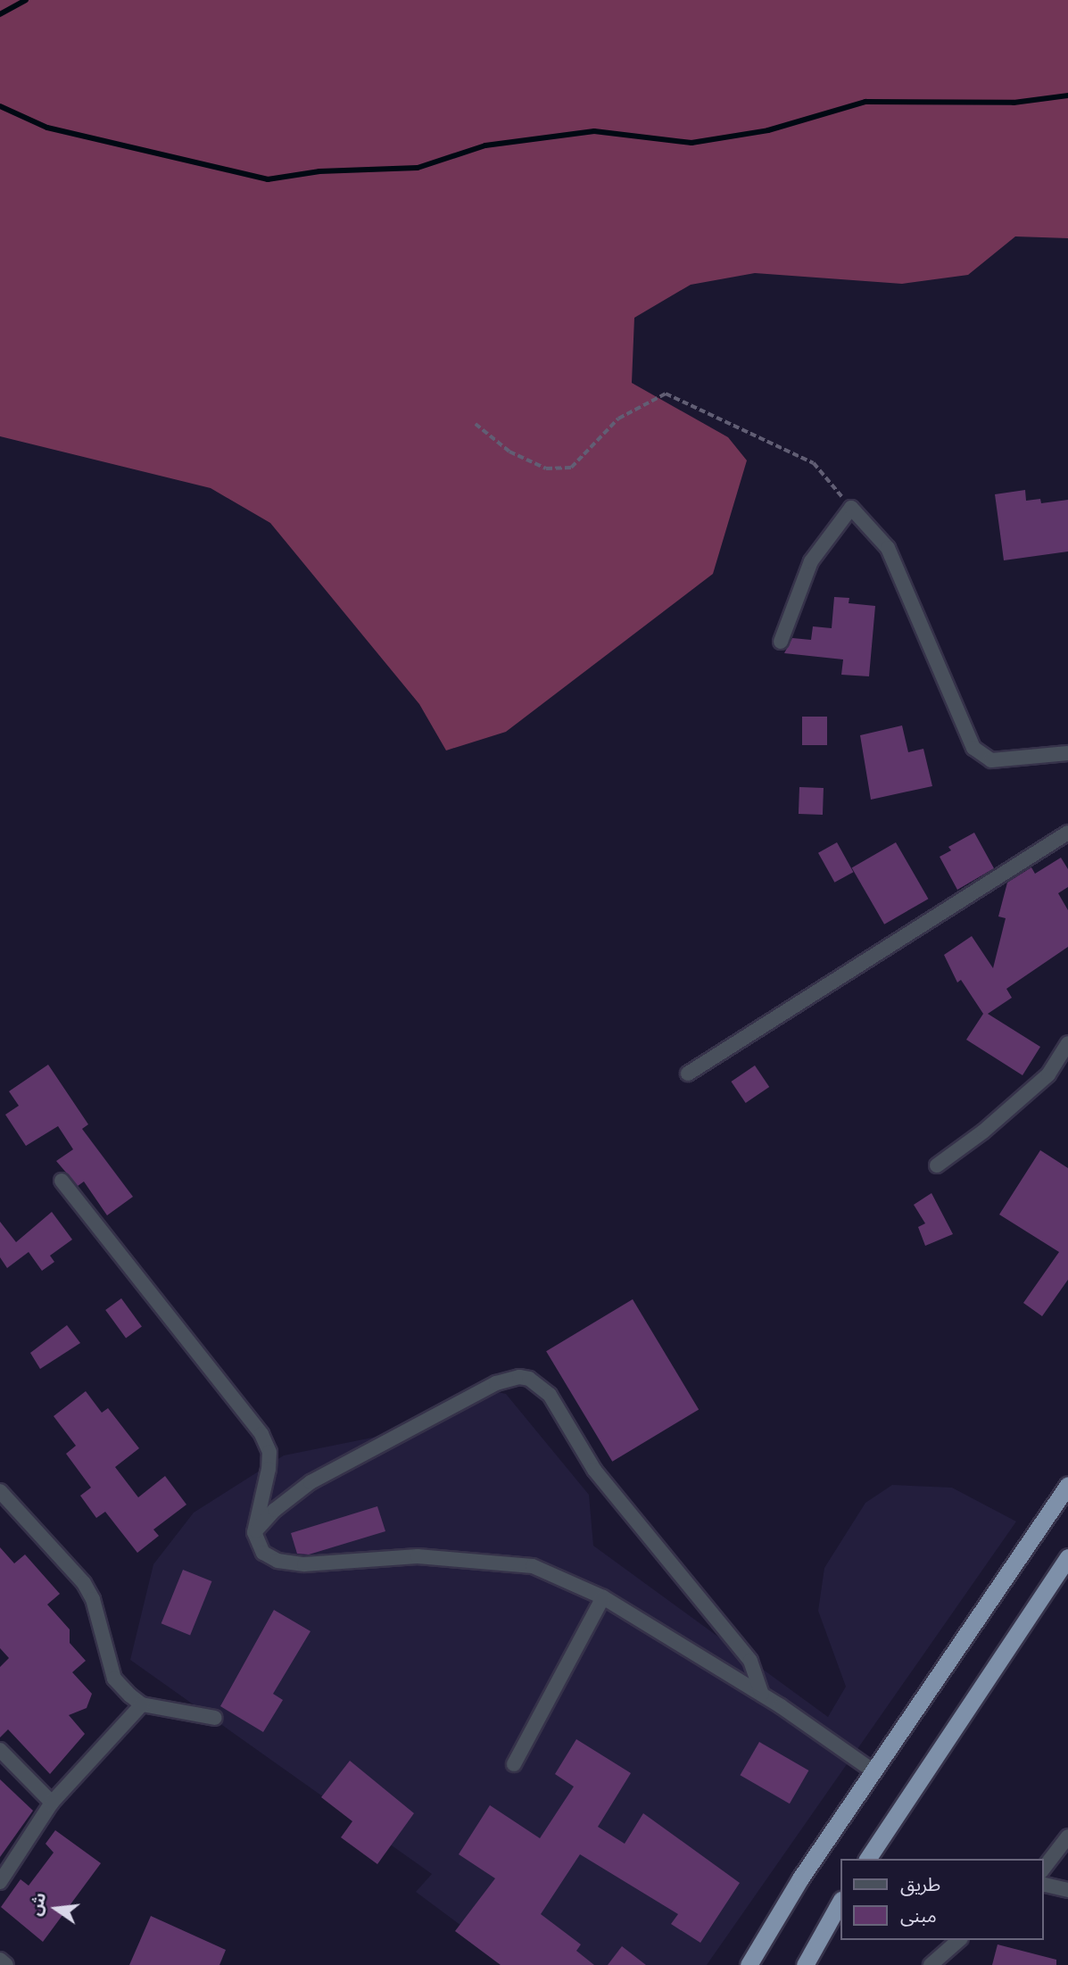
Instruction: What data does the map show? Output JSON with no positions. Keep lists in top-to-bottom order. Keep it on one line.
{"legend":["طريق","مبنى"],"north":"left"}
